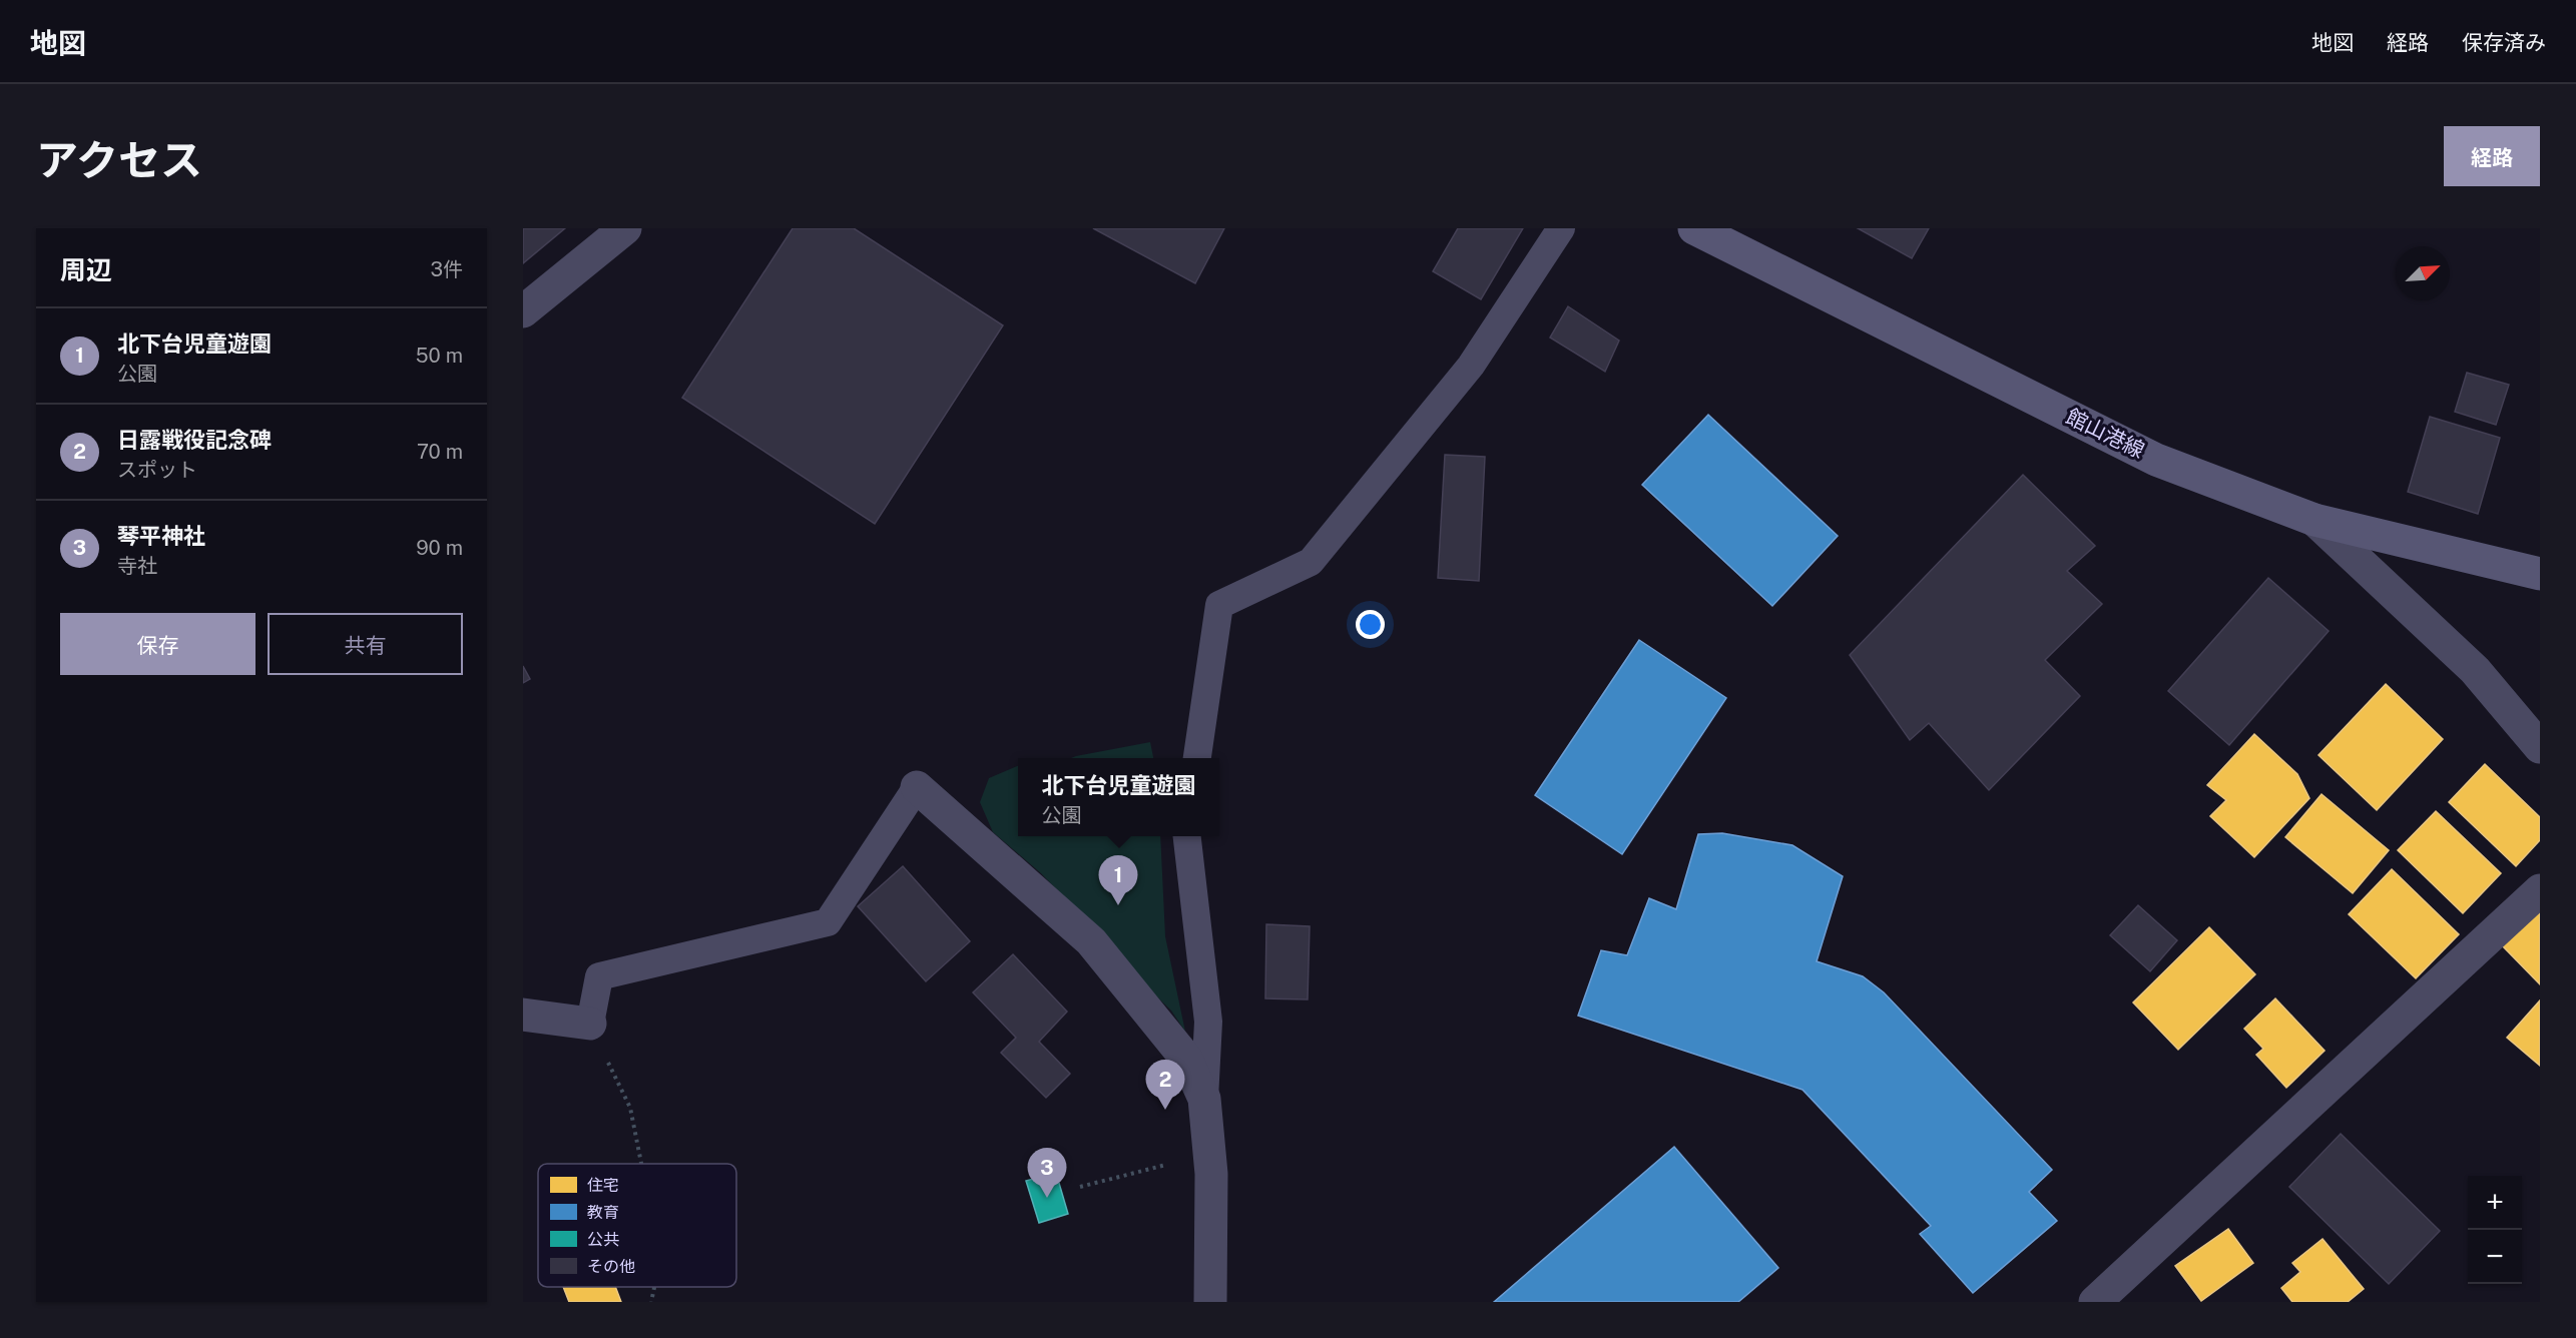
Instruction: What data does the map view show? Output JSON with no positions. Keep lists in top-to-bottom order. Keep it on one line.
{"streets":{"main road":["館山港線"]},"legend":["住宅","教育","公共","その他"],"north":"top right","page":{"header":"地図","nav":["地図","経路","保存済み"],"title":"アクセス","buttons":["経路",["保存","共有"]],"heading":["周辺","3件"],"list":[{"mark":"1","name":"北下台児童遊園","note":"公園","value":"50 m"},{"mark":"2","name":"日露戦役記念碑","note":"スポット","value":"70 m"},{"mark":"3","name":"琴平神社","note":"寺社","value":"90 m"}],"popup":["北下台児童遊園","公園"],"pins":["1","2","3"],"map_buttons":["+","−"]}}
